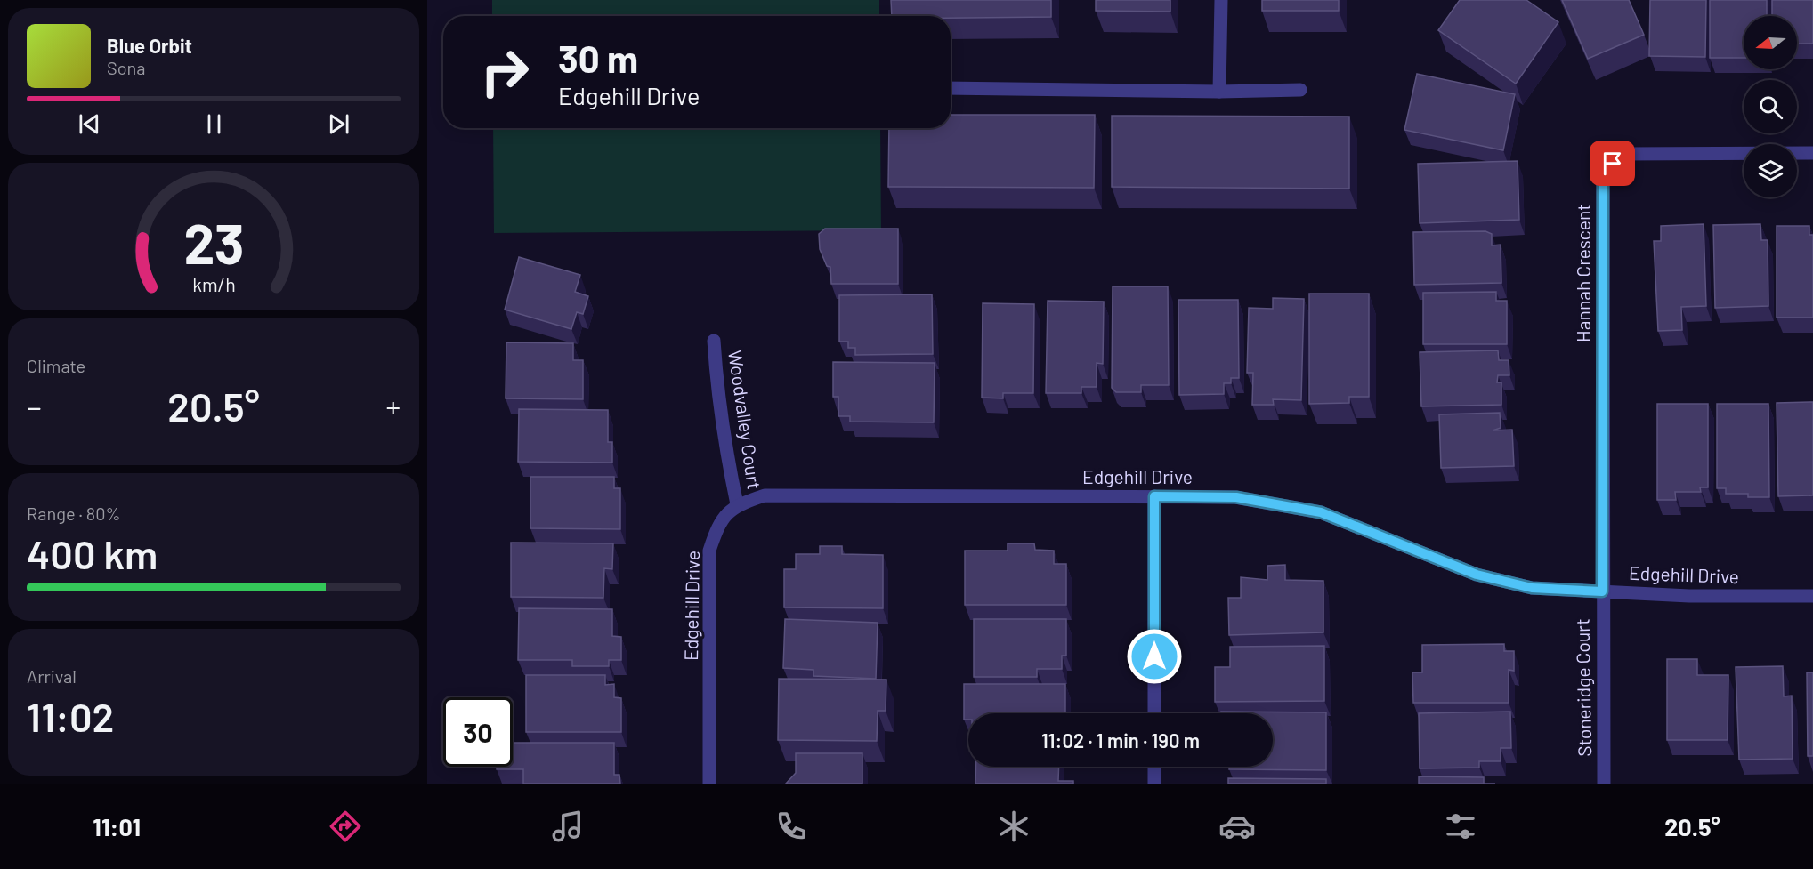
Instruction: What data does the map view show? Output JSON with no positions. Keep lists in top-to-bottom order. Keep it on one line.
{"streets":{"street":["Hannah Crescent","Woodvalley Court","Edgehill Drive","Stoneridge Court"]},"crossings":[["Hannah Crescent","Edgehill Drive"],["Hannah Crescent","Stoneridge Court"],["Woodvalley Court","Edgehill Drive"],["Edgehill Drive","Stoneridge Court"]],"north":"left","page":{"turn":["30 m","Edgehill Drive"],"song":["Blue Orbit","Sona"],"tile":["Climate",["Range · 80%","400 km"],["Arrival","11:02"]],"heat":["−","20.5°","+"],"limit":"30","trip":"11:02 · 1 min · 190 m","tabs":["11:01","20.5°"],"gauge":["23","km/h"]}}
